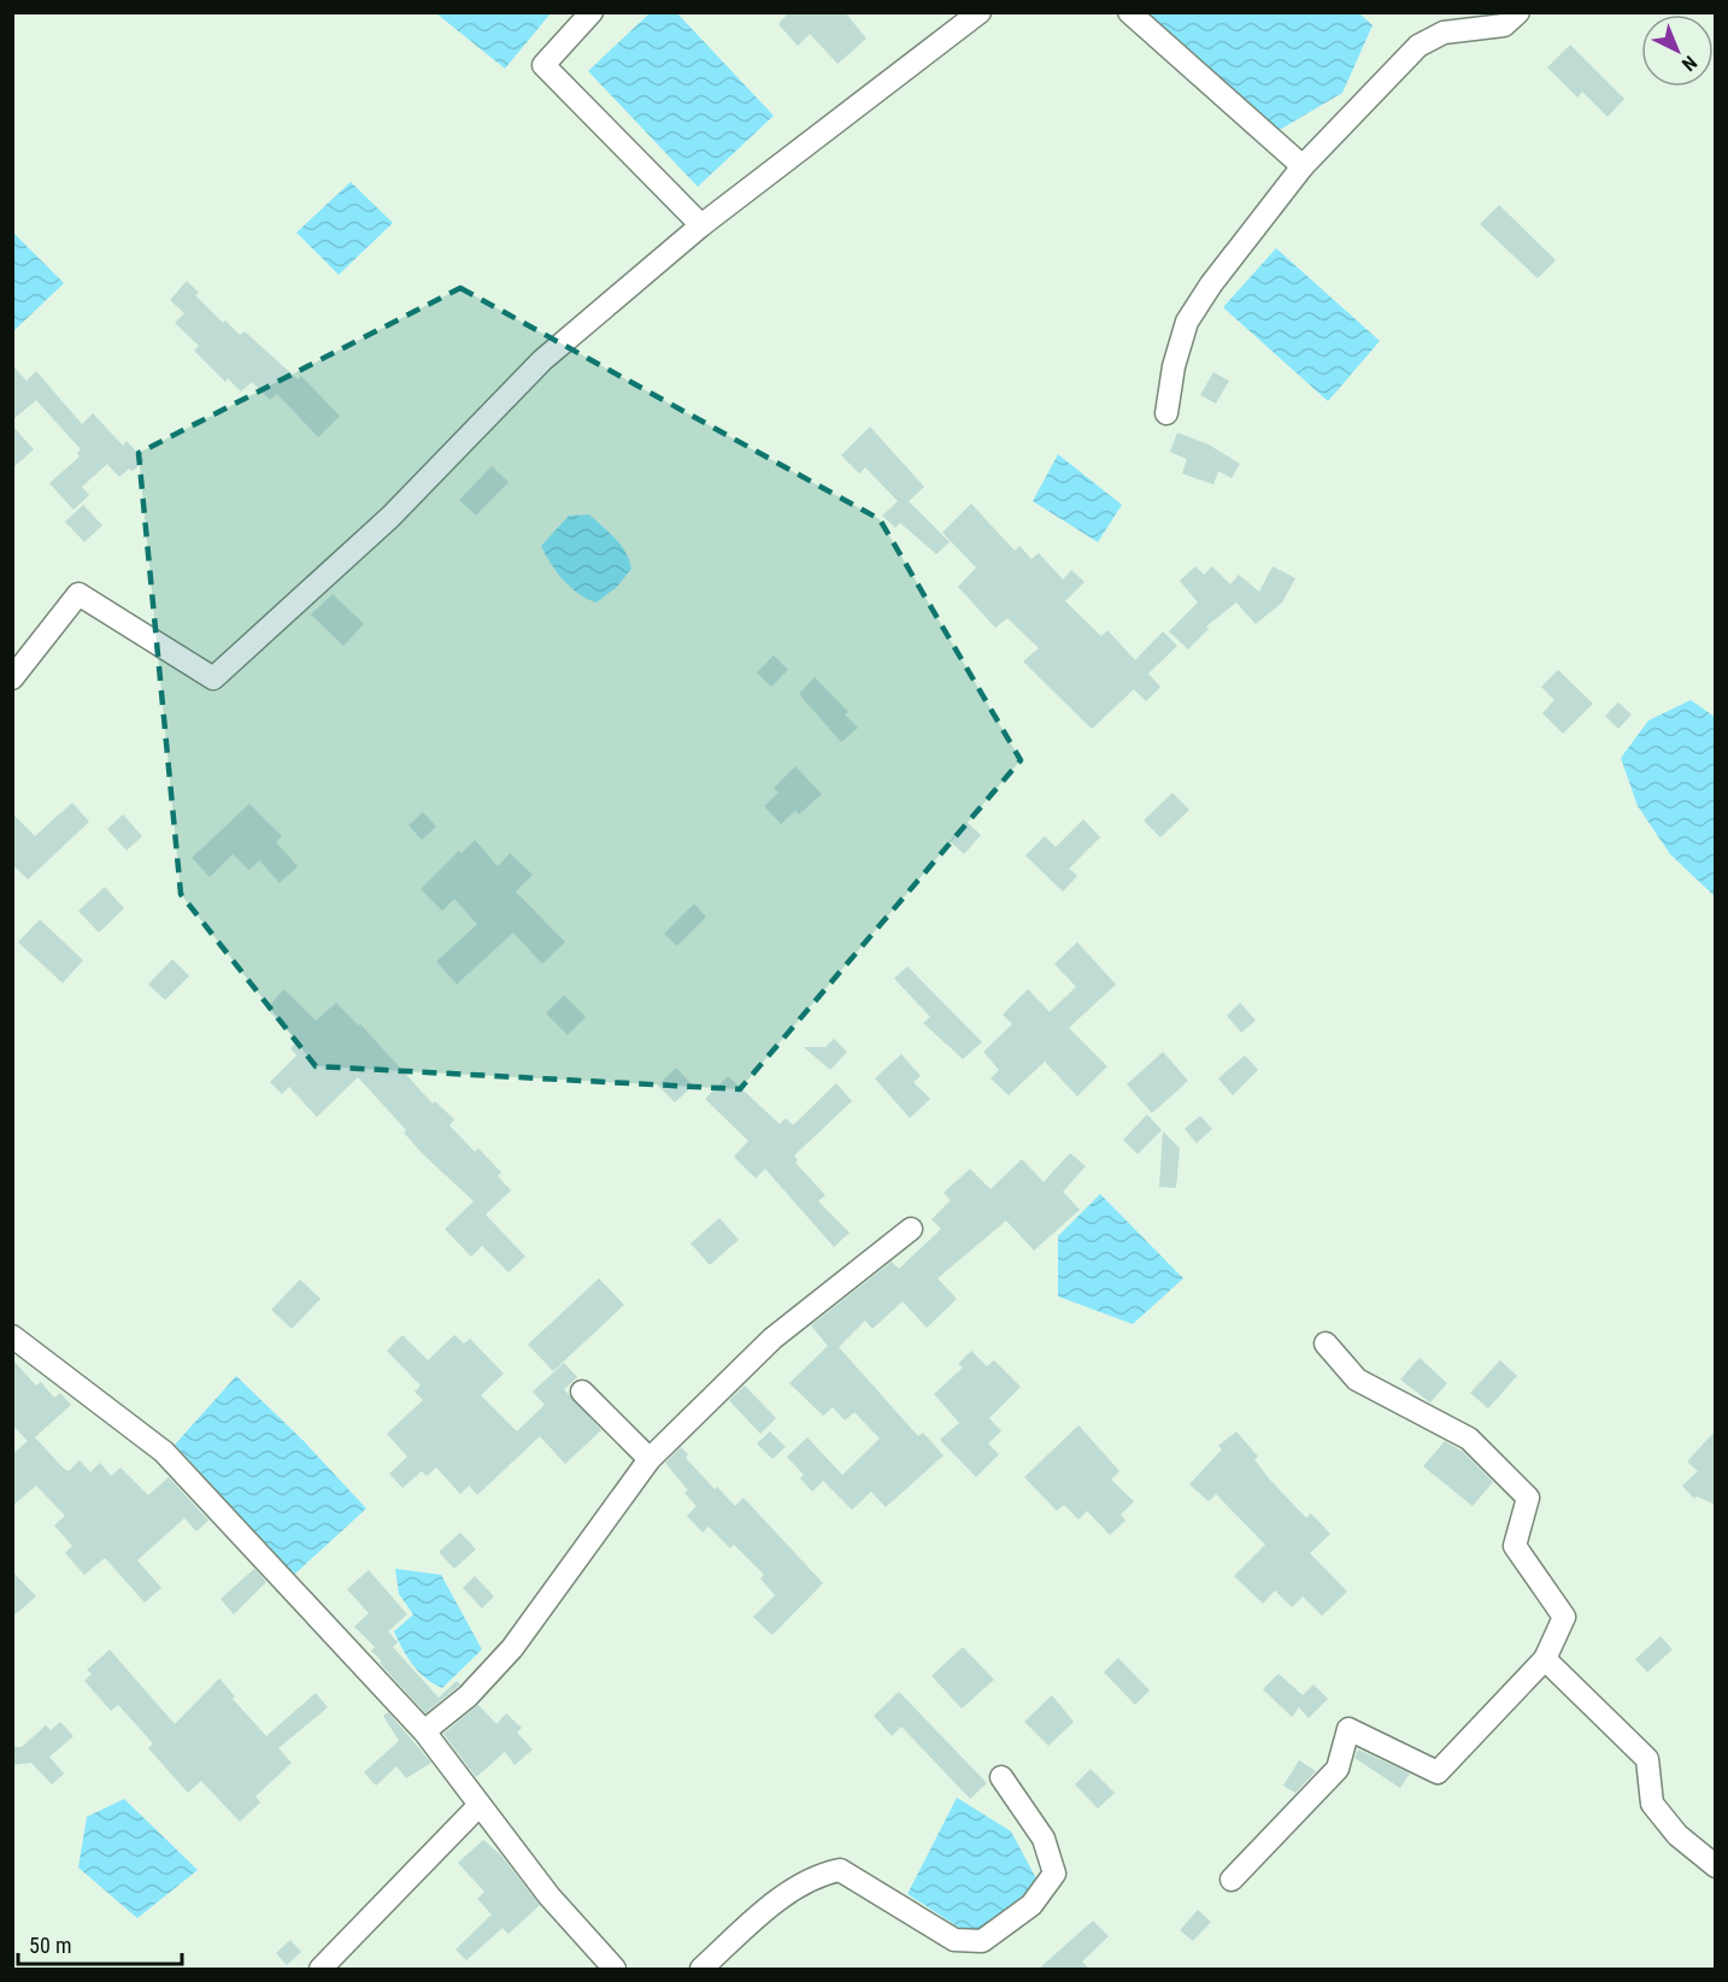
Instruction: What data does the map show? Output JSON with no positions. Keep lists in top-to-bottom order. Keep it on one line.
{"scale_bar":"50 m","north":"bottom right"}
